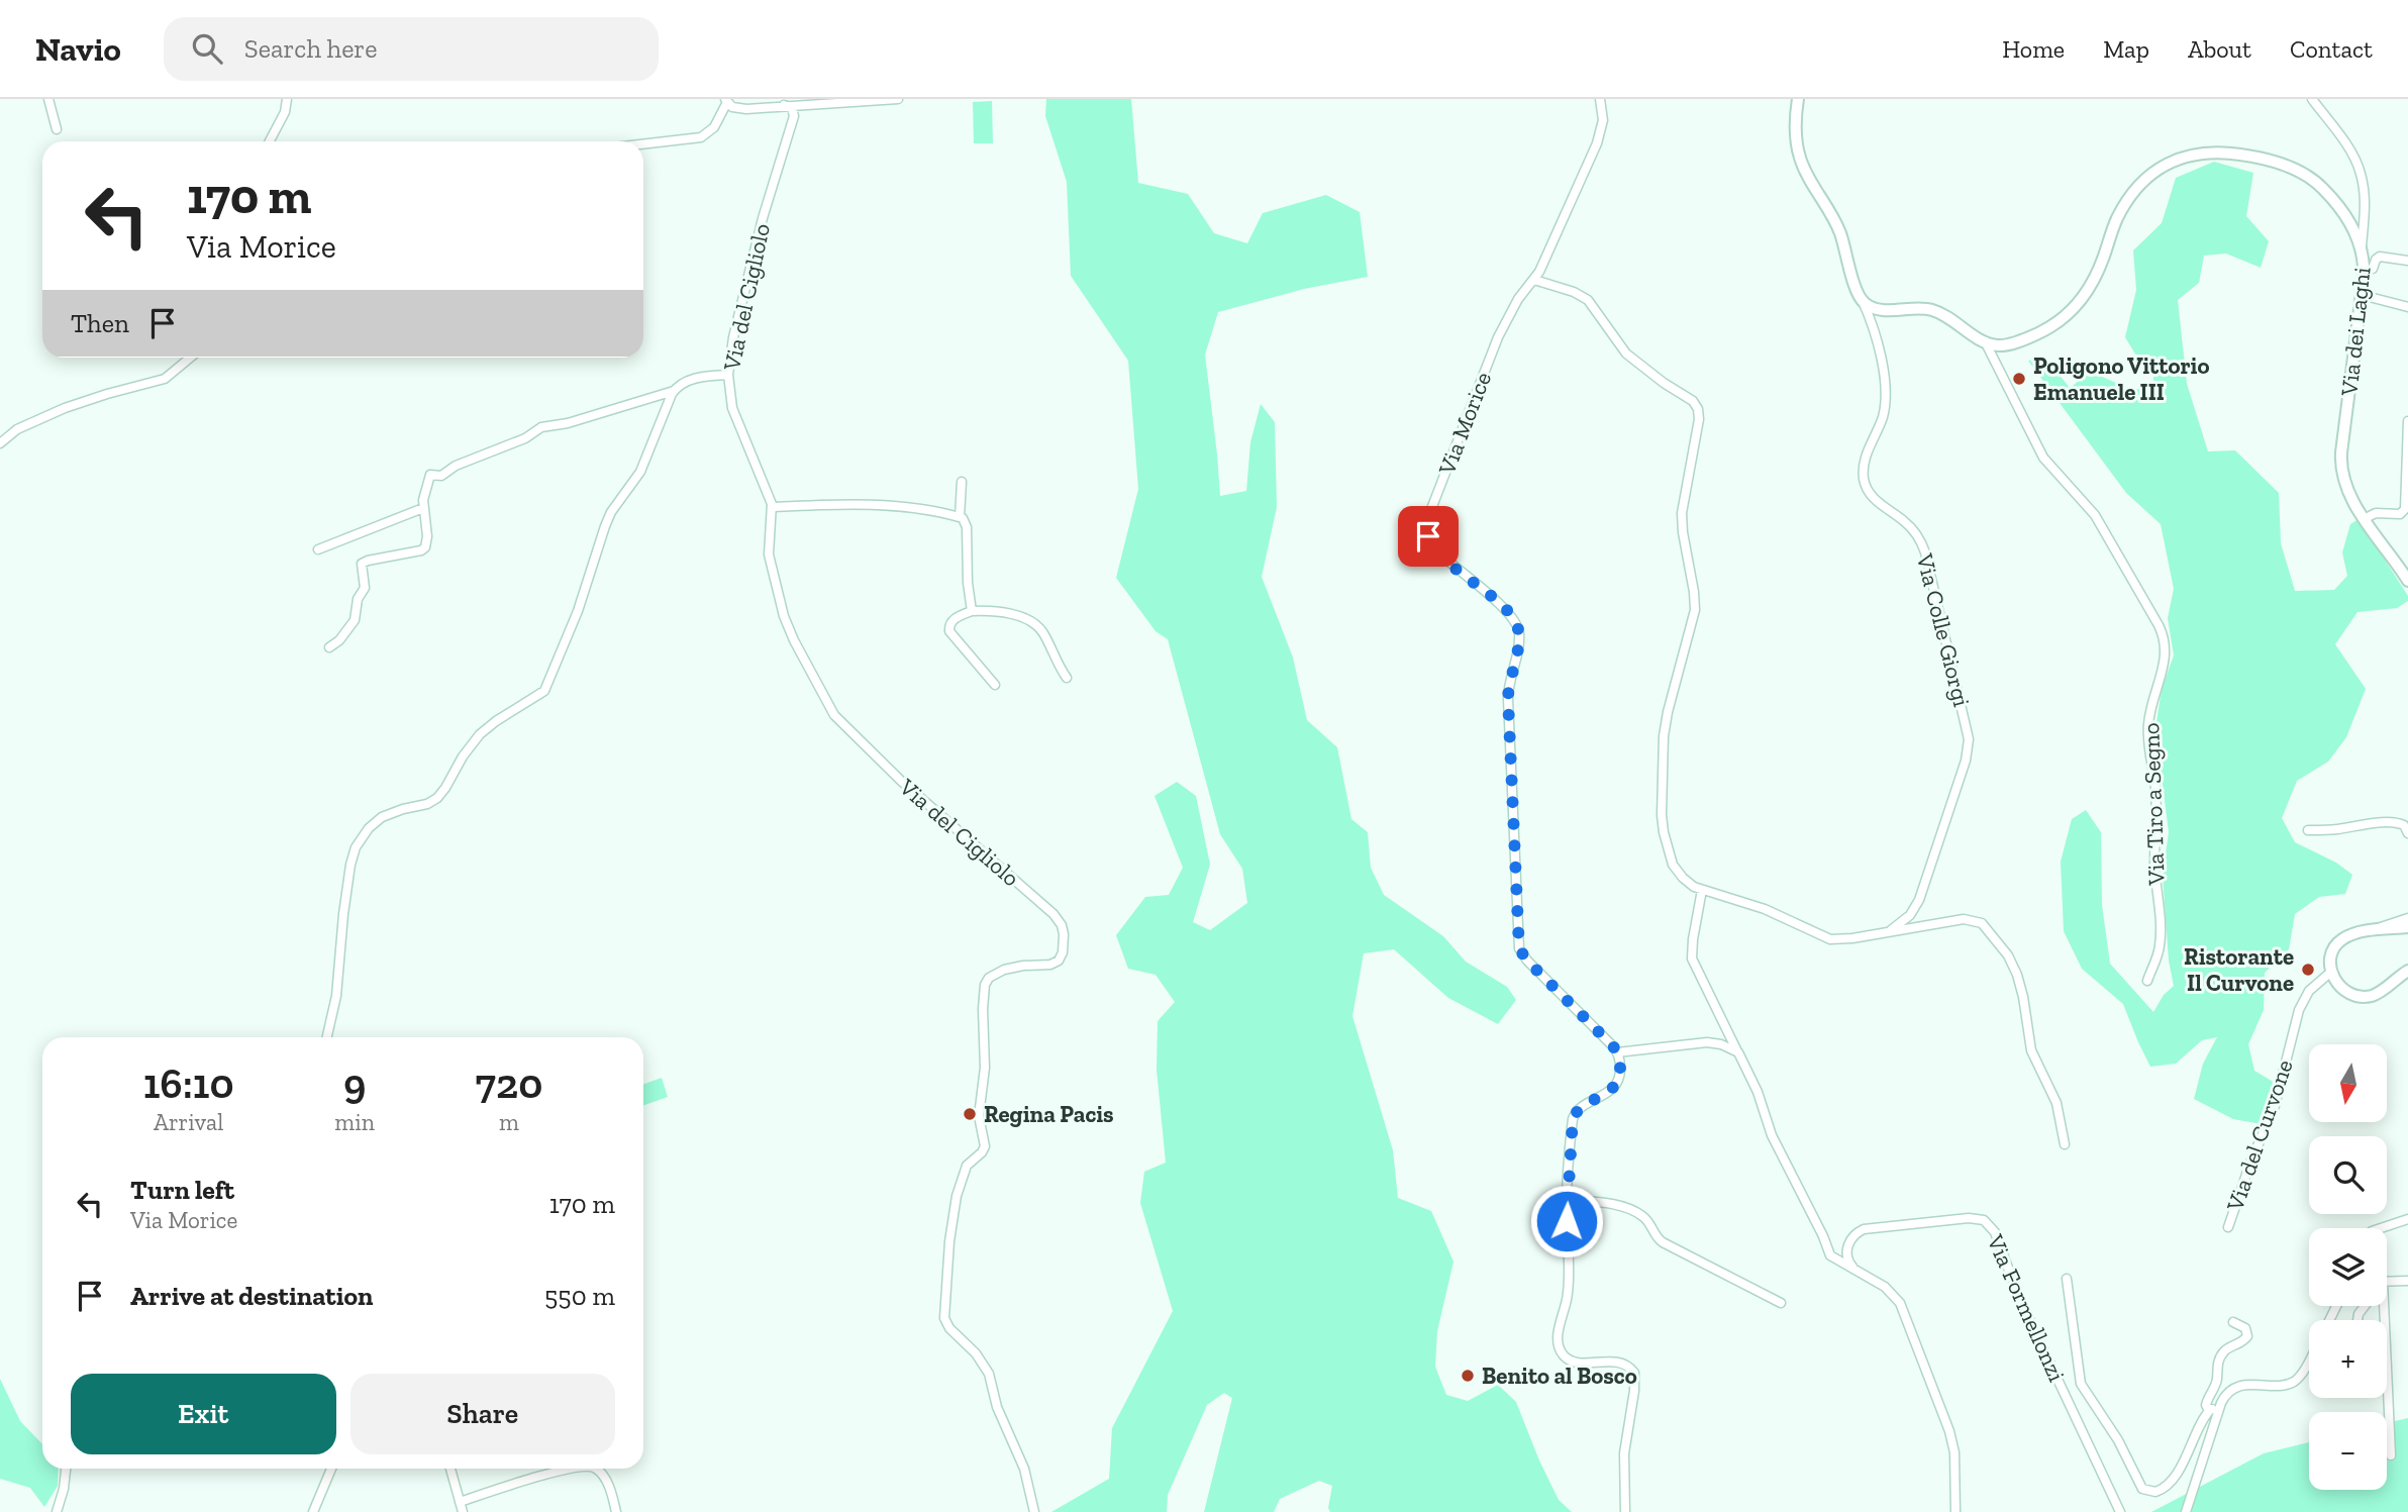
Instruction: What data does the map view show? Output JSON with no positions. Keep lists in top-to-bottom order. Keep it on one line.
{"streets":{"main road":["Via dei Laghi"],"street":["Via del Cigliolo","Via Morice","Via Colle Giorgi","Via Tiro a Segno","Via del Curvone","Via Formellonzi"]},"crossings":[["Via dei Laghi","Via Tiro a Segno"]],"places":["Poligono Vittorio Emanuele III","Ristorante Il Curvone","Regina Pacis","Benito al Bosco"],"north":"bottom","page":{"header":"Navio","search":"Search here","nav":["Home","Map","About","Contact"],"turn":["170 m","Via Morice"],"then":"Then","eta":["16:10","Arrival","9","min","720","m"],"map_buttons":["+","−"],"list":[{"name":"Turn left","note":"Via Morice","value":"170 m"},{"name":"Arrive at destination","value":"550 m"}],"buttons":["Exit","Share"]}}
